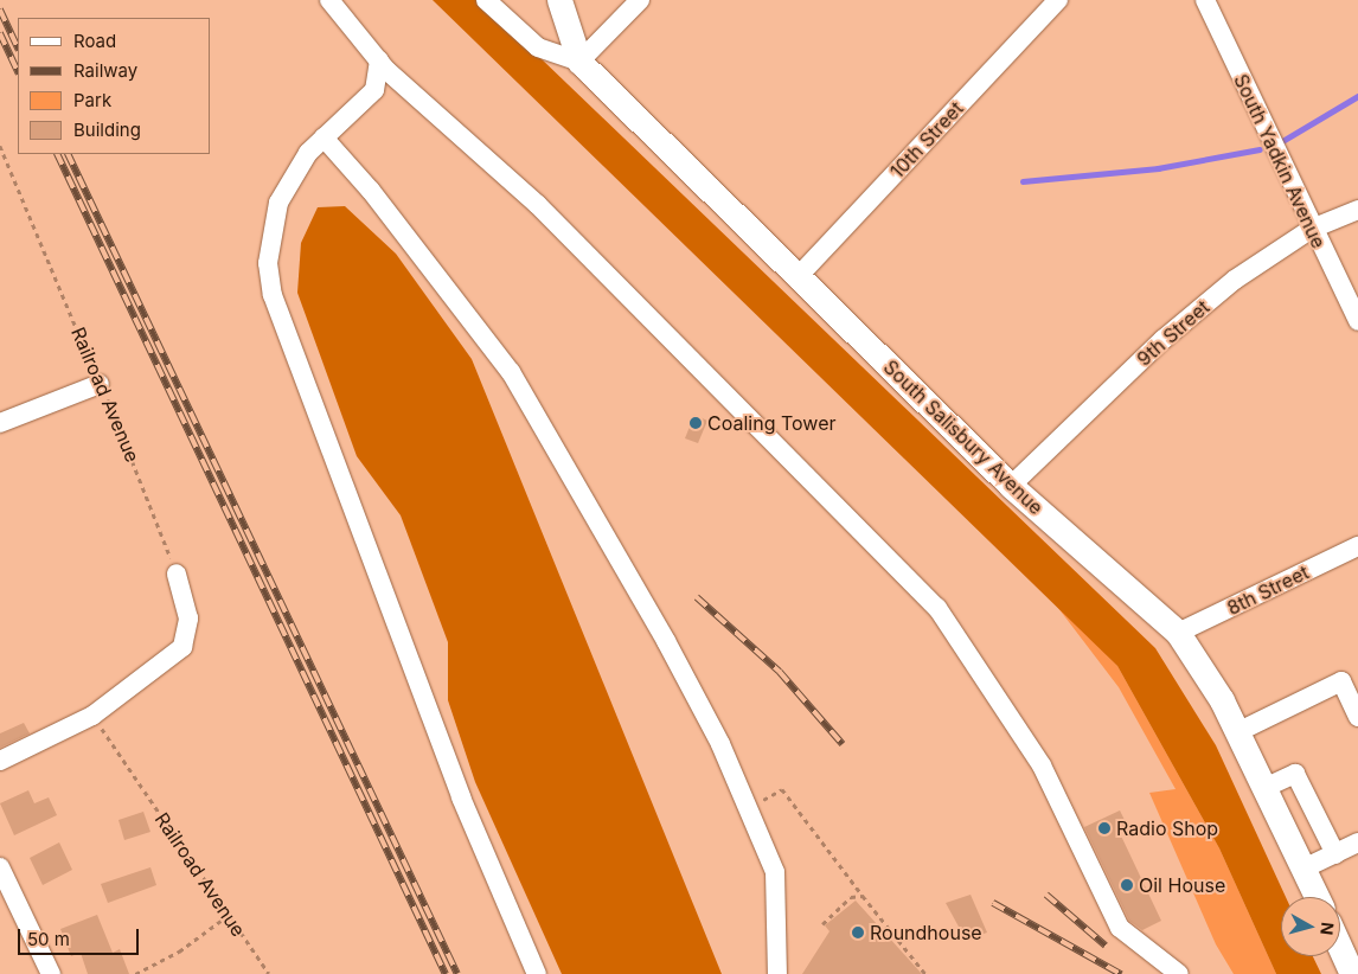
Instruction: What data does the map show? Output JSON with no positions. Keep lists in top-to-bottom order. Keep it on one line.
{"streets":{"main road":["South Salisbury Avenue"],"street":["10th Street","South Yadkin Avenue","9th Street","8th Street"],"path":["Railroad Avenue"]},"crossings":[["10th Street","South Salisbury Avenue"],["South Yadkin Avenue","9th Street"],["9th Street","South Salisbury Avenue"],["South Salisbury Avenue","8th Street"]],"places":["Coaling Tower","Radio Shop","Oil House","Roundhouse"],"legend":["Road","Railway","Park","Building"],"scale_bar":"50 m","north":"right"}
